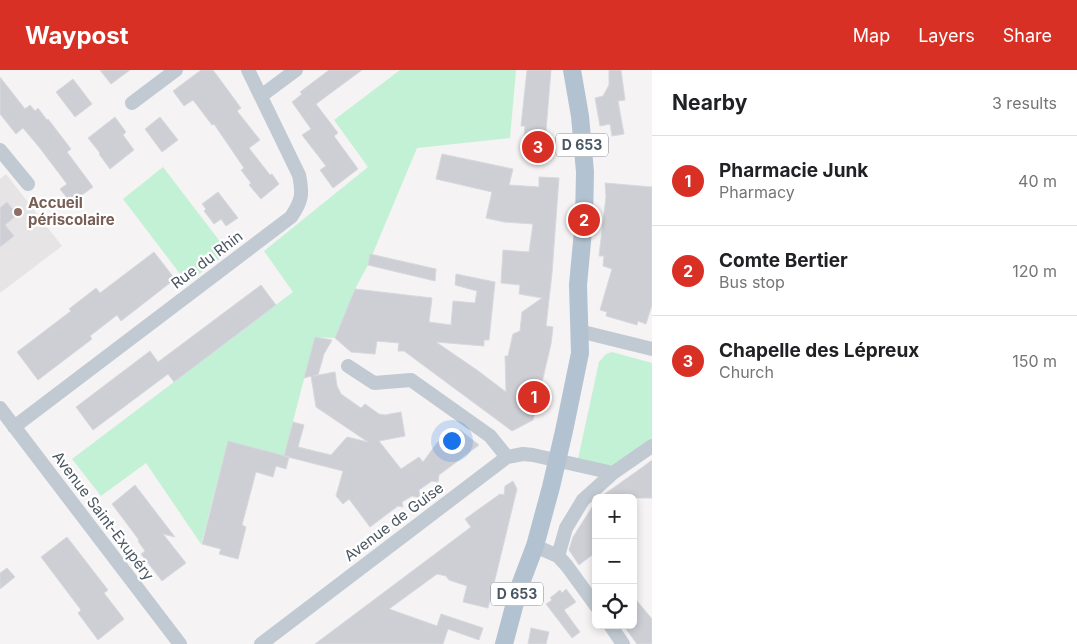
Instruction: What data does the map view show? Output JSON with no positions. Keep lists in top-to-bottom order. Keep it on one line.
{"streets":{"main road":["D 653"],"street":["Rue du Rhin","Avenue Saint-Exupéry","Avenue de Guise"]},"crossings":[["Rue du Rhin","Avenue Saint-Exupéry"]],"places":["Accueil périscolaire"],"page":{"header":"Waypost","nav":["Map","Layers","Share"],"heading":["Nearby","3 results"],"pins":["3","2","1"],"list":[{"mark":"1","name":"Pharmacie Junk","note":"Pharmacy","value":"40 m"},{"mark":"2","name":"Comte Bertier","note":"Bus stop","value":"120 m"},{"mark":"3","name":"Chapelle des Lépreux","note":"Church","value":"150 m"}],"map_buttons":["+","−"]}}
